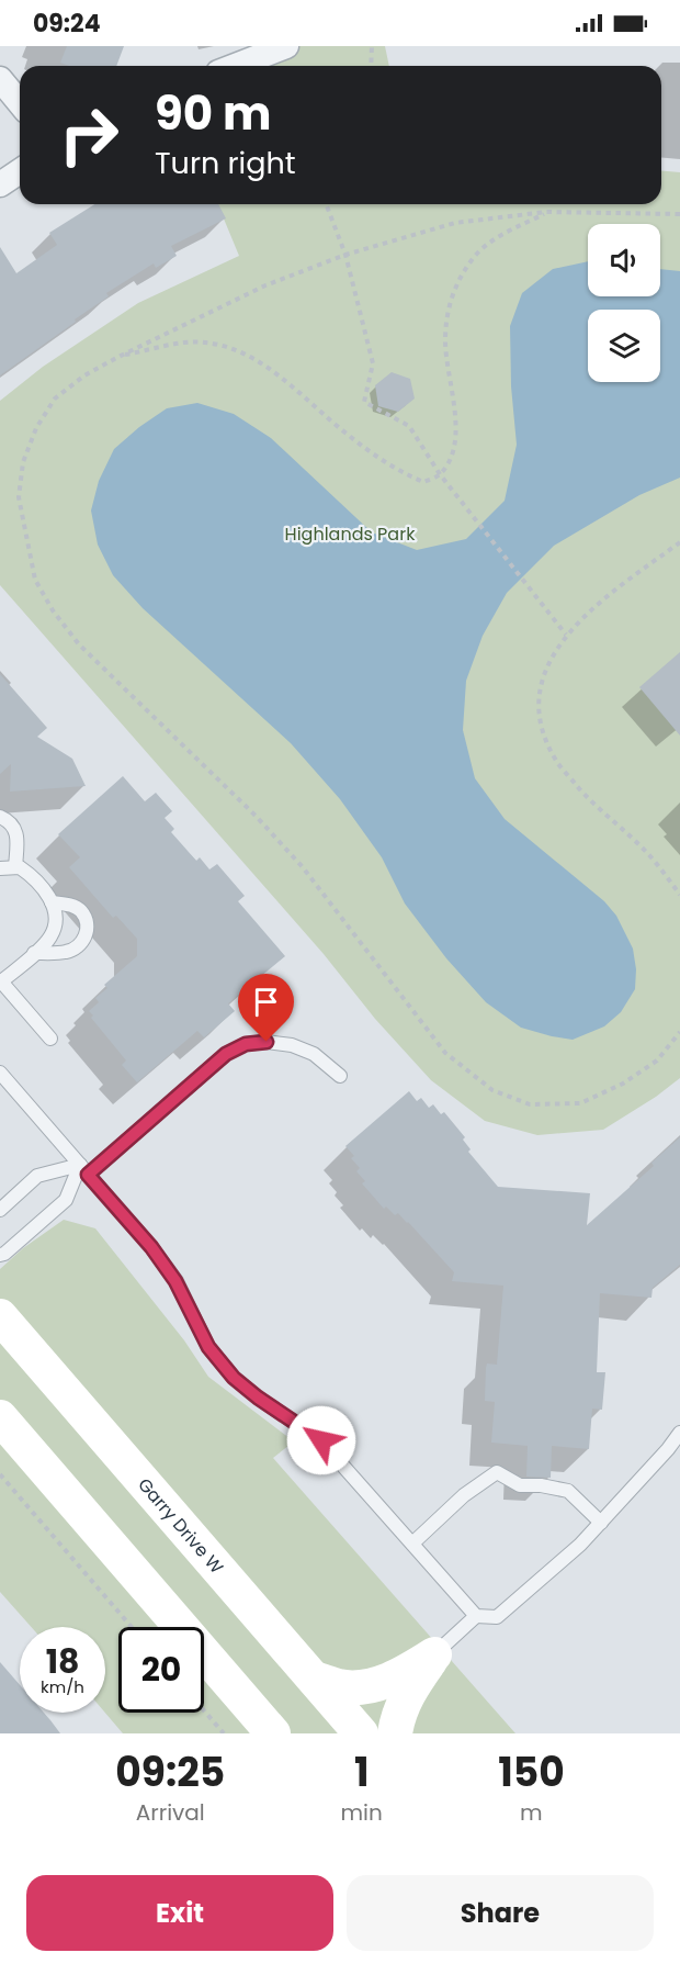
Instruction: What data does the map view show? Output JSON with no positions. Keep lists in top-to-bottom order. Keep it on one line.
{"streets":{"main road":["Garry Drive W"]},"parks":["Highlands Park"],"page":{"status":"09:24","turn":["90 m","Turn right"],"speed":"18 km/h","limit":"20","eta":["09:25","Arrival","1","min","150","m"],"buttons":["Exit","Share"]}}
